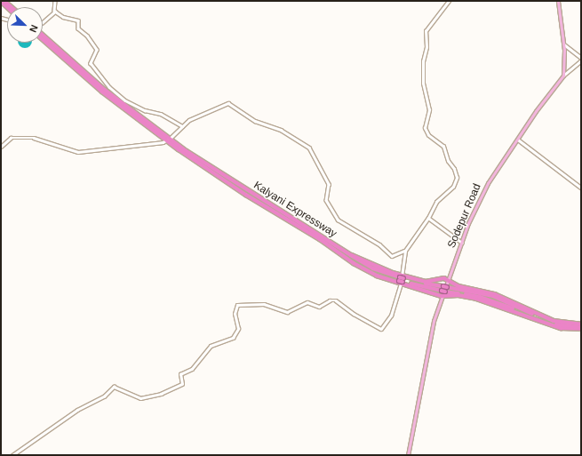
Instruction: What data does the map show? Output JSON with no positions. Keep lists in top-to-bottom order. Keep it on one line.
{"streets":{"highway":["Kalyani Expressway"],"main road":["Sodepur Road"]},"crossings":[["Kalyani Expressway","Sodepur Road"]],"north":"bottom right"}
